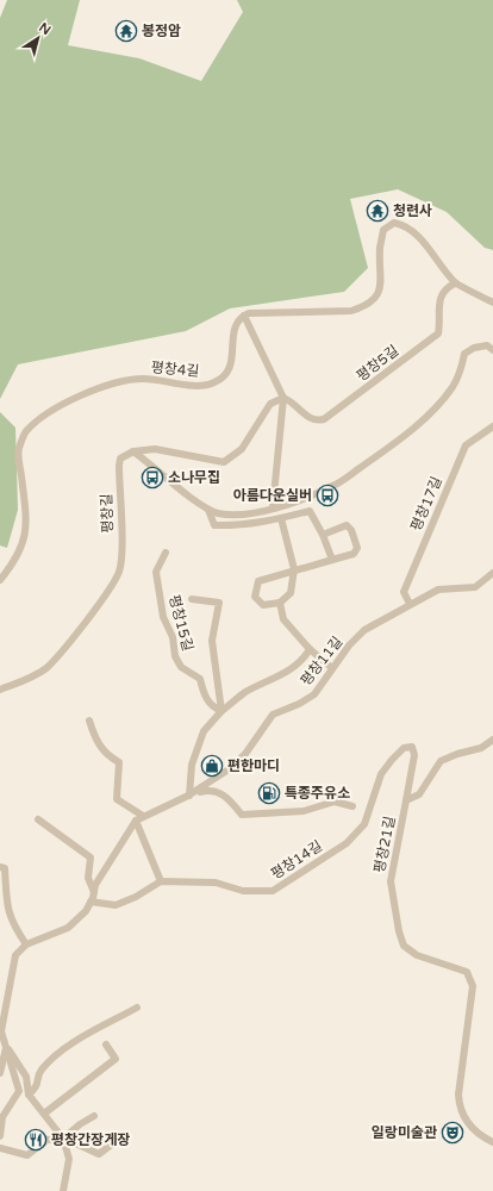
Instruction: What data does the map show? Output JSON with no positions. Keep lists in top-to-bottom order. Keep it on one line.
{"streets":{"street":["평창5길","평창4길","평창17길","평창길","평창15길","평창11길","평창21길","평창14길"]},"crossings":[["평창5길","평창4길"],["평창17길","평창11길"],["평창21길","평창14길"]],"places":{"temple":["봉정암","청련사"],"bus stop":["소나무집","아름다운실버"],"shop":["편한마디"],"fuel station":["특종주유소"],"theatre":["일랑미술관"],"restaurant":["평창간장게장"]},"north":"top right"}
